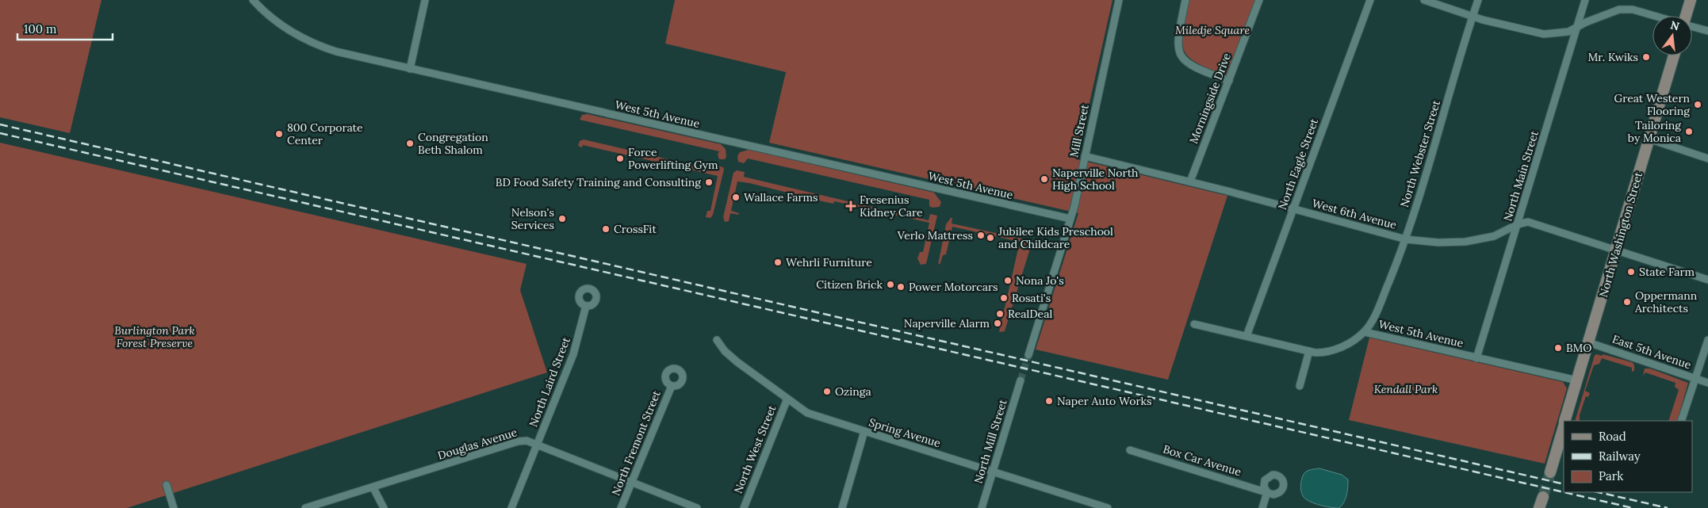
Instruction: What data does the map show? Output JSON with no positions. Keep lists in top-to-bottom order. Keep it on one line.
{"streets":{"main road":["North Washington Street"],"street":["Morningside Drive","West 5th Avenue","Mill Street","North Webster Street","North Eagle Street","North Main Street","West 6th Avenue","East 5th Avenue","North Laird Street","Spring Avenue","North Mill Street","North Fremont Street","Douglas Avenue","North West Street","Box Car Avenue"]},"crossings":[["Morningside Drive","West 6th Avenue"],["West 5th Avenue","Mill Street"],["West 5th Avenue","North Webster Street"],["West 5th Avenue","North Eagle Street"],["West 5th Avenue","North Main Street"],["West 5th Avenue","North Washington Street"],["Mill Street","West 6th Avenue"],["North Webster Street","West 6th Avenue"],["North Eagle Street","West 6th Avenue"],["North Main Street","West 6th Avenue"],["North Washington Street","East 5th Avenue"],["North Laird Street","Douglas Avenue"],["Spring Avenue","North Mill Street"],["Spring Avenue","North West Street"],["North Fremont Street","Douglas Avenue"]],"parks":["Miledje Square","Burlington Park Forest Preserve","Kendall Park"],"places":{"other":["Mr. Kwiks","Great Western Flooring","Tailoring by Monica","800 Corporate Center","Congregation Beth Shalom","Force Powerlifting Gym","Naperville North High School","BD Food Safety Training and Consulting","Wallace Farms","Nelson's Services","CrossFit","Verlo Mattress","Jubilee Kids Preschool and Childcare","Wehrli Furniture","State Farm","Nona Jo's","Citizen Brick","Power Motorcars","Rosati's","Oppermann Architects","RealDeal","Naperville Alarm","BMO","Ozinga","Naper Auto Works"],"health":["Fresenius Kidney Care"]},"legend":["Road","Railway","Park"],"scale_bar":"100 m","north":"top"}
